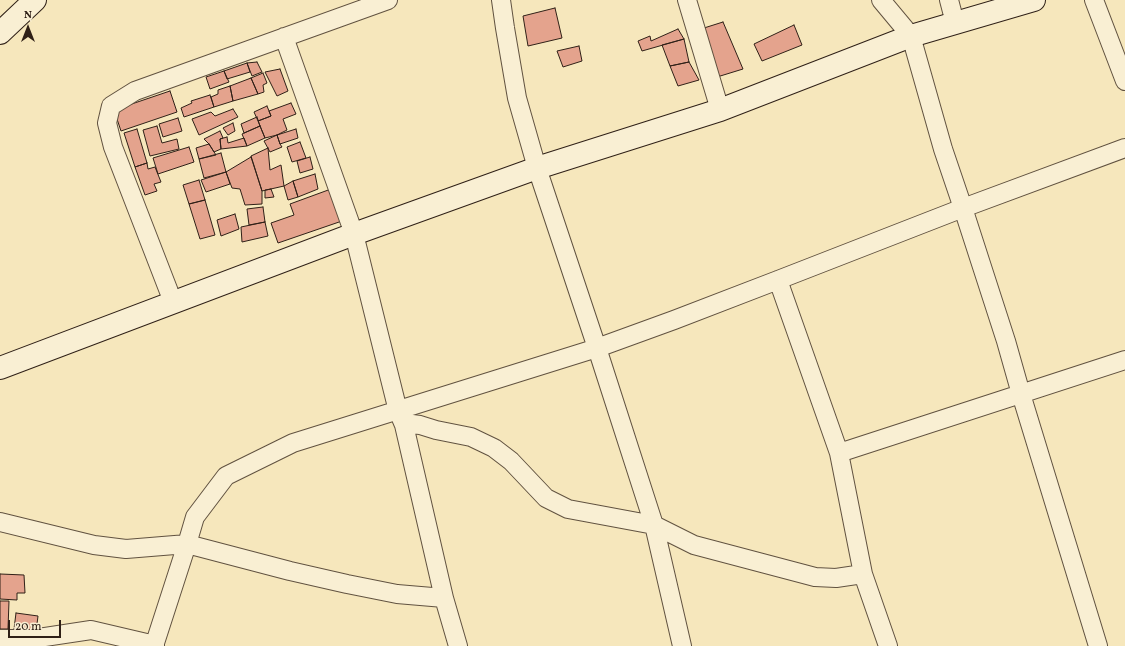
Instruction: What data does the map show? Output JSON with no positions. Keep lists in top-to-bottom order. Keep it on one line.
{"scale_bar":"20 m","north":"top"}
